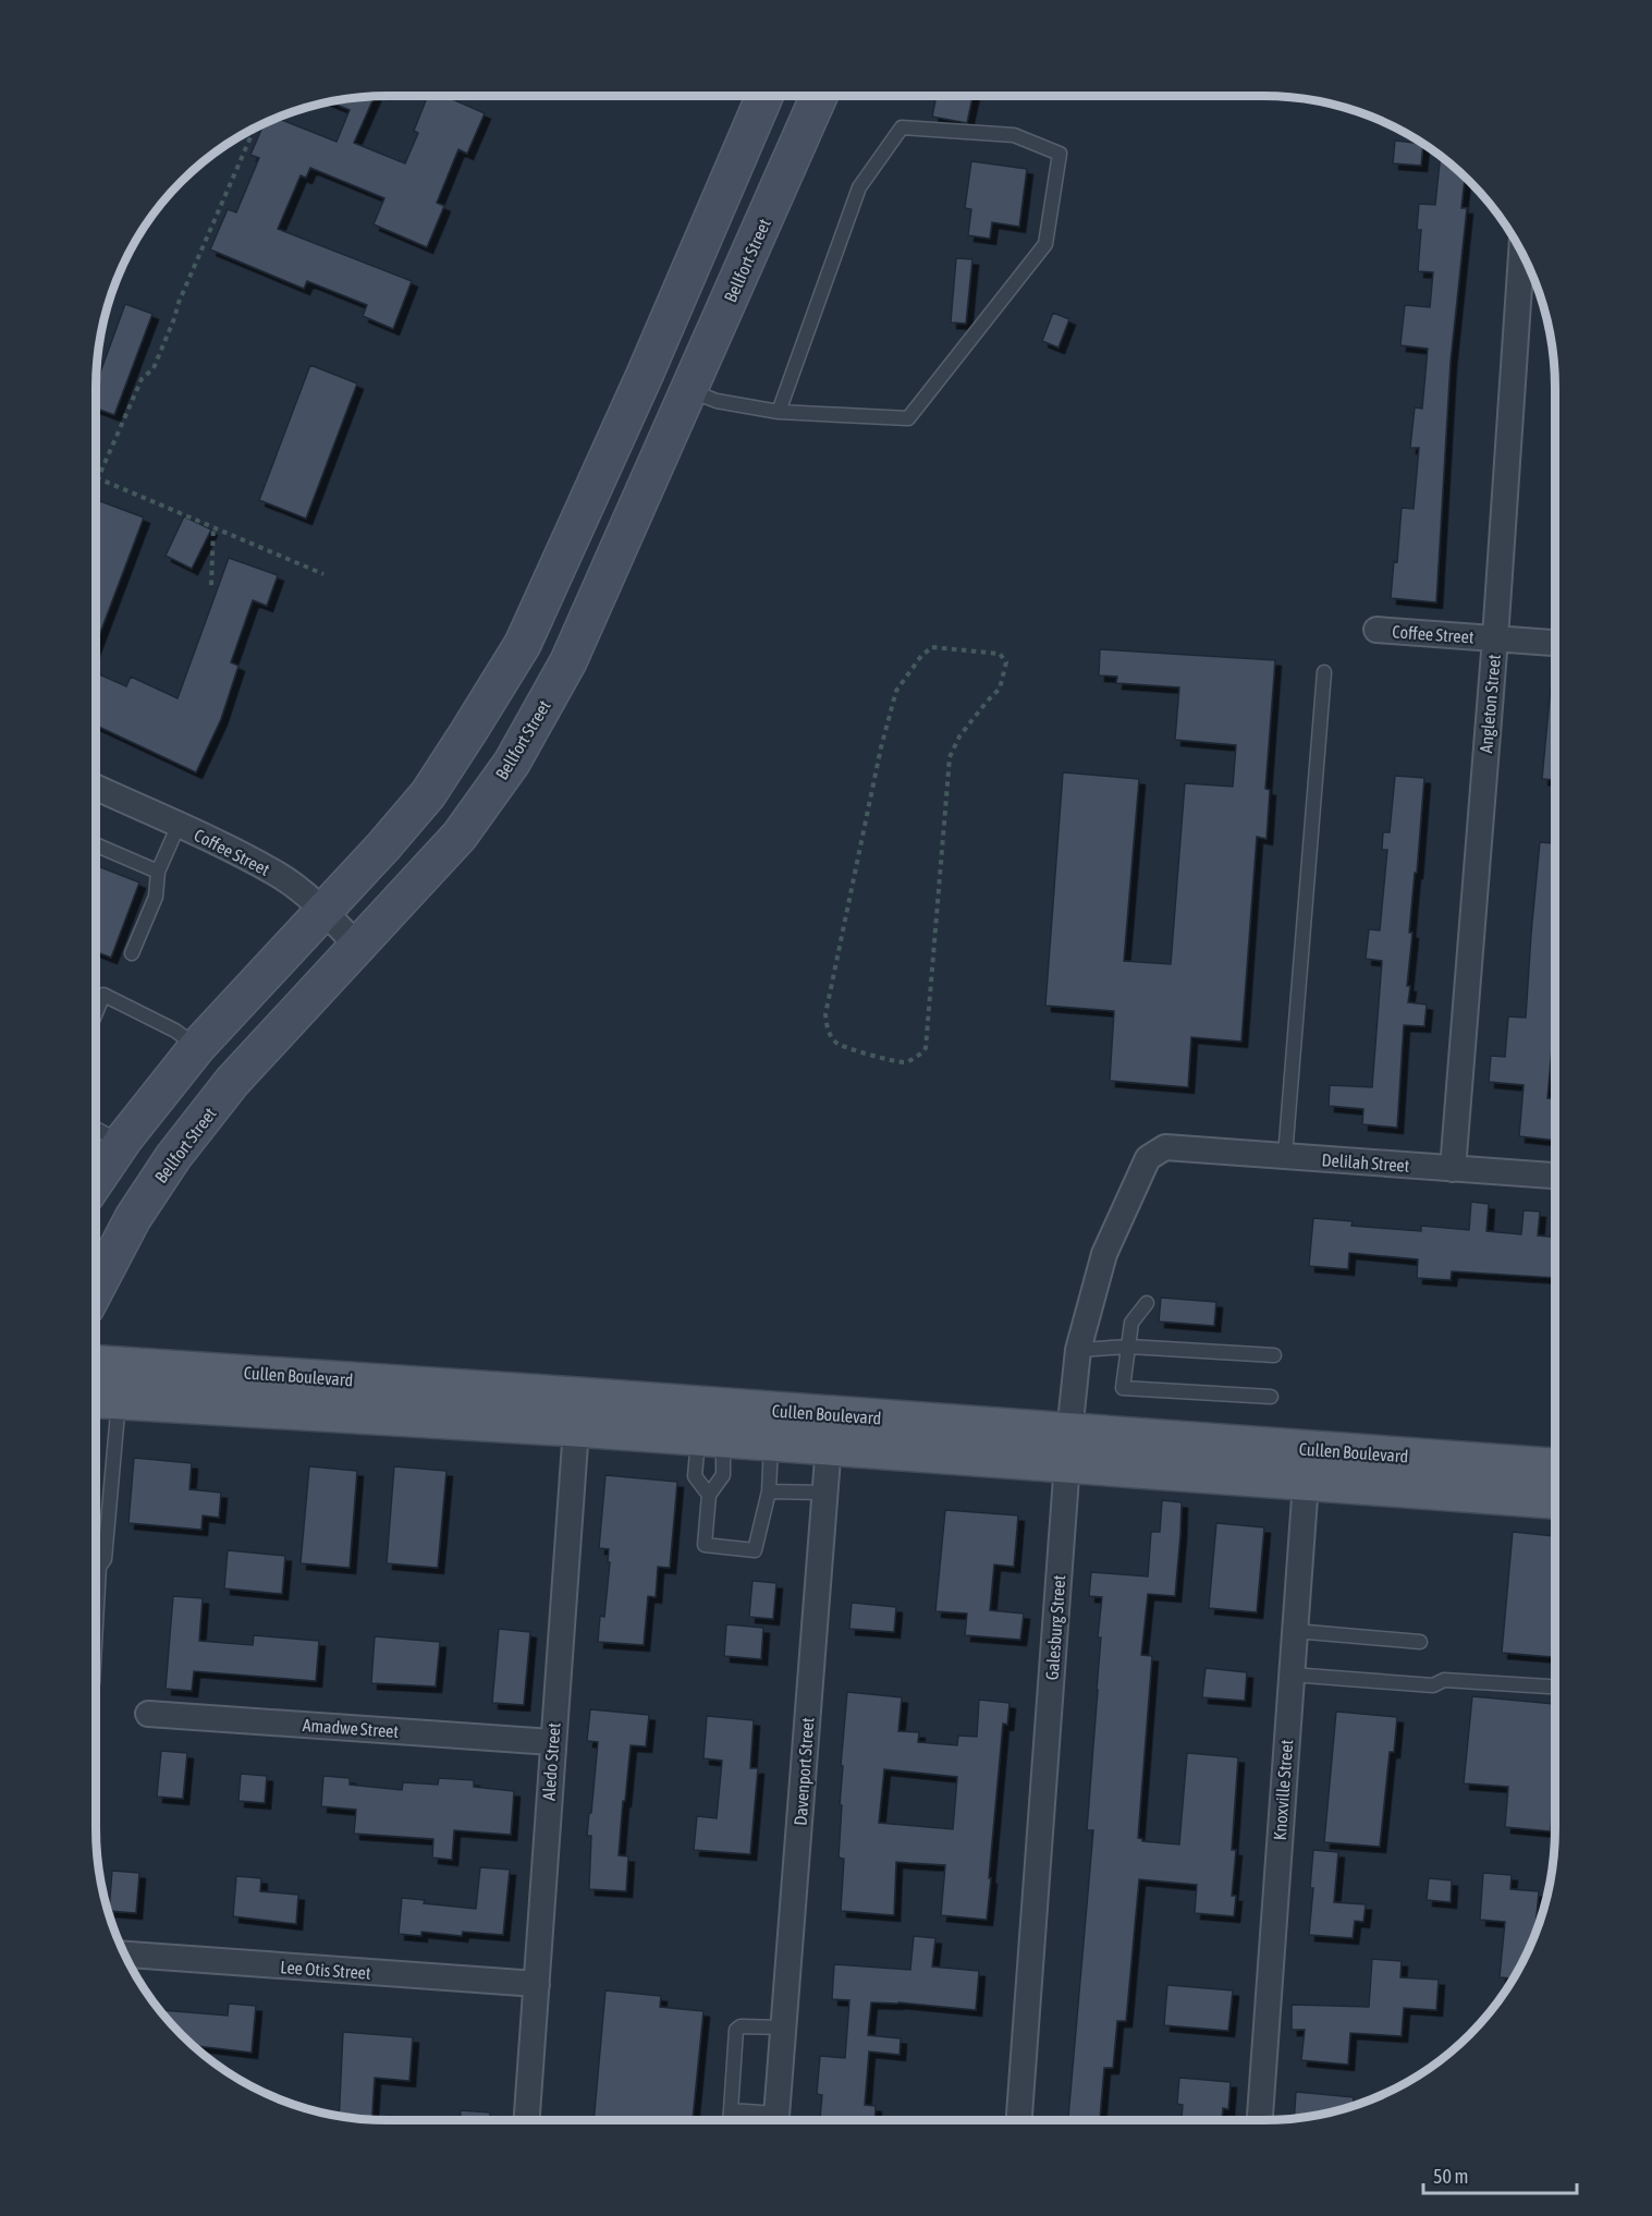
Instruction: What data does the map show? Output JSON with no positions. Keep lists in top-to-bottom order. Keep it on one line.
{"streets":{"main road":["Bellfort Street","Cullen Boulevard"],"street":["Coffee Street","Angleton Street","Delilah Street","Galesburg Street","Amadwe Street","Aledo Street","Davenport Street","Knoxville Street","Lee Otis Street"]},"crossings":[["Bellfort Street","Coffee Street"],["Coffee Street","Angleton Street"],["Angleton Street","Delilah Street"],["Delilah Street","Galesburg Street"],["Cullen Boulevard","Galesburg Street"],["Cullen Boulevard","Aledo Street"],["Cullen Boulevard","Davenport Street"],["Cullen Boulevard","Knoxville Street"],["Amadwe Street","Aledo Street"],["Aledo Street","Lee Otis Street"]],"scale_bar":"50 m"}
